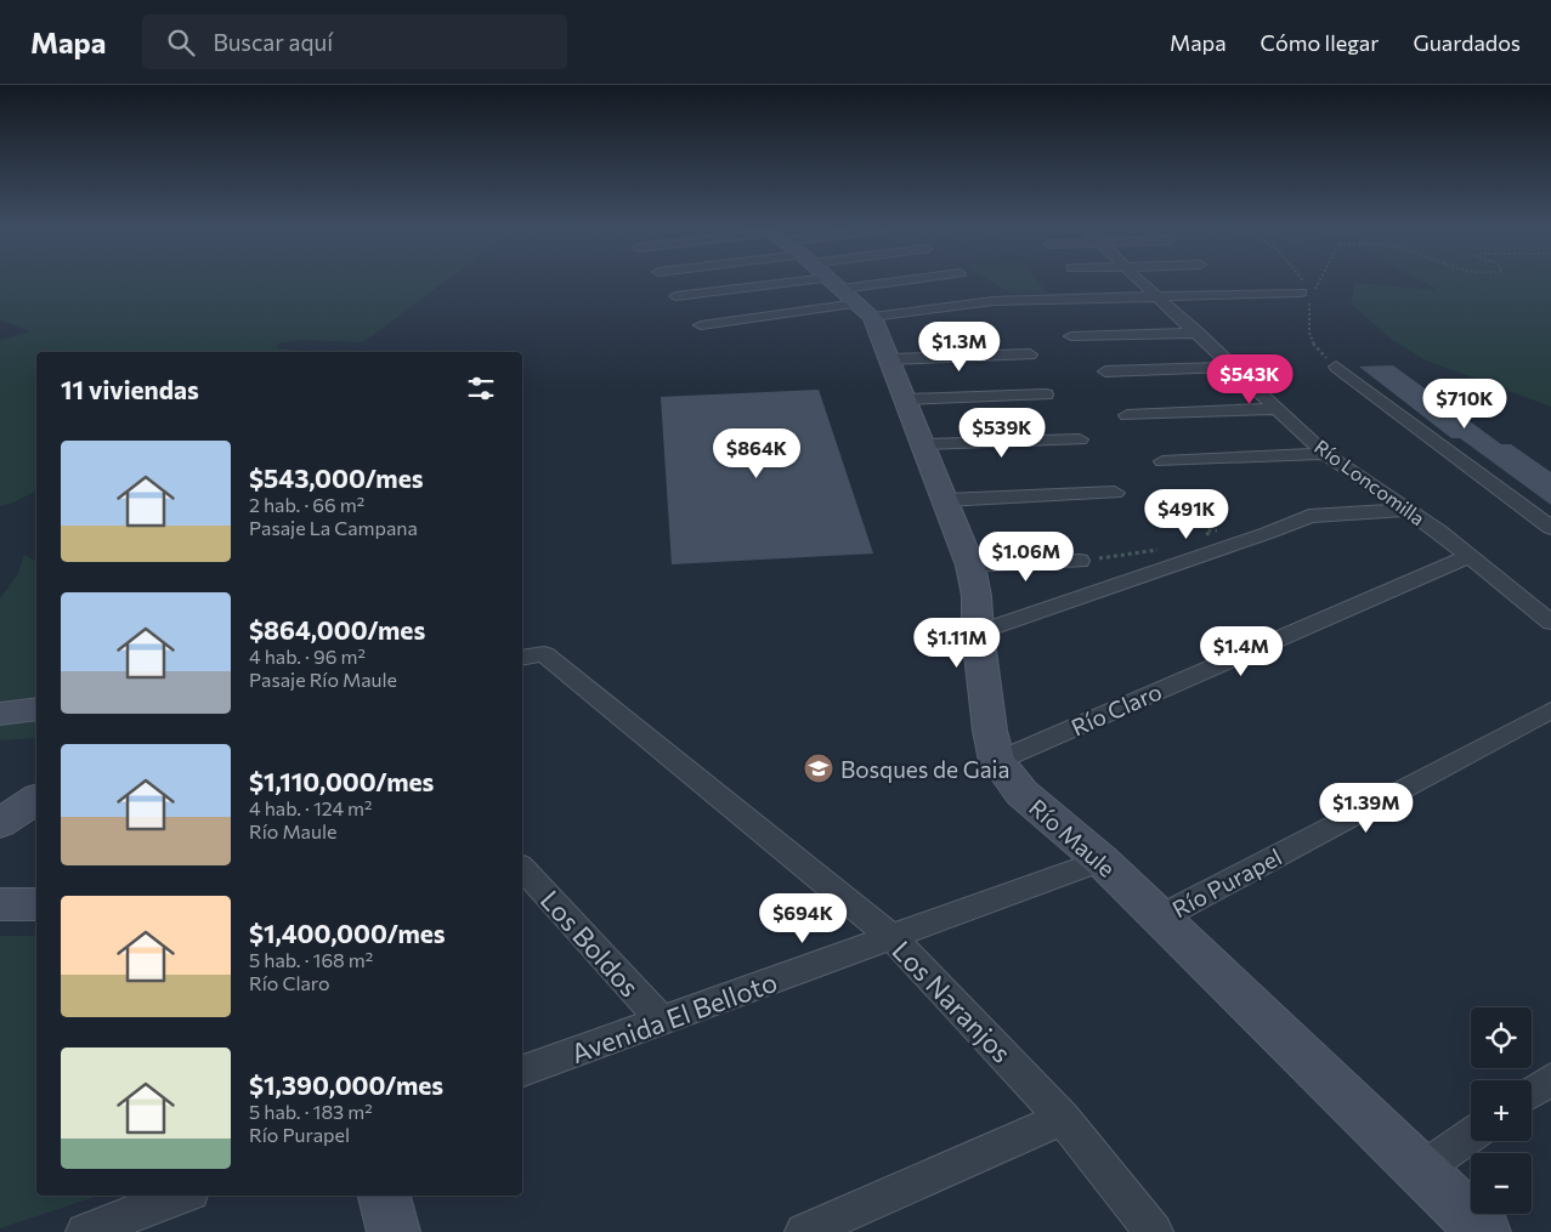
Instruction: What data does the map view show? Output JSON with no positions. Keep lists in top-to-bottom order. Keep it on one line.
{"streets":{"street":["Río Loncomilla","Río Claro","Río Maule","Río Purapel","Los Boldos","Los Naranjos","Avenida El Belloto"]},"crossings":[["Río Loncomilla","Río Claro"],["Río Claro","Río Maule"],["Río Maule","Río Purapel"],["Río Maule","Avenida El Belloto"],["Los Boldos","Avenida El Belloto"],["Los Naranjos","Avenida El Belloto"]],"places":{"school or university":["Bosques de Gaia"]},"page":{"header":"Mapa","search":"Buscar aquí","nav":["Mapa","Cómo llegar","Guardados"],"price":["$1.3M","$543K","$710K","$539K","$864K","$491K","$1.06M","$1.11M","$1.4M","$1.39M","$694K"],"heading":"11 viviendas","list":[{"name":"$543,000/mes","note":"2 hab. · 66 m² · Pasaje La Campana"},{"name":"$864,000/mes","note":"4 hab. · 96 m² · Pasaje Río Maule"},{"name":"$1,110,000/mes","note":"4 hab. · 124 m² · Río Maule"},{"name":"$1,400,000/mes","note":"5 hab. · 168 m² · Río Claro"},{"name":"$1,390,000/mes","note":"5 hab. · 183 m² · Río Purapel"}],"map_buttons":["+","−"]}}
